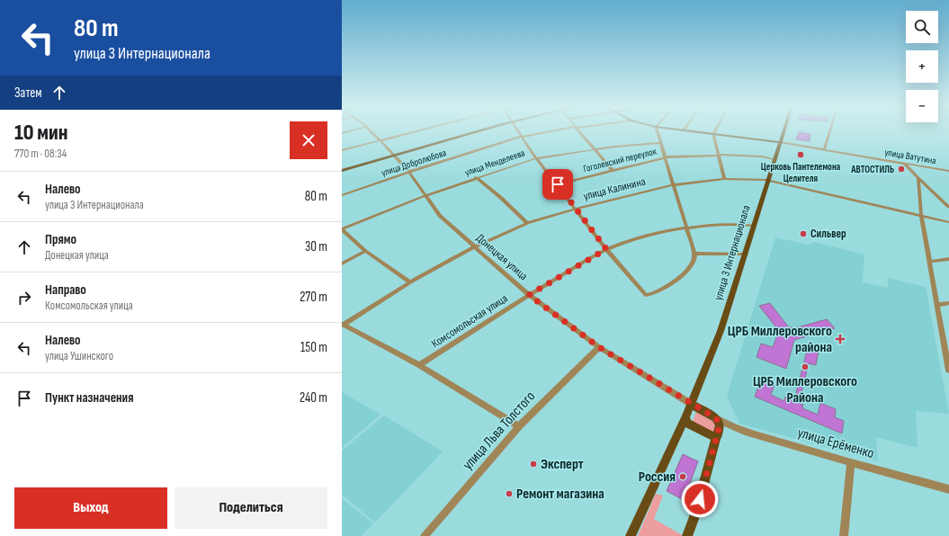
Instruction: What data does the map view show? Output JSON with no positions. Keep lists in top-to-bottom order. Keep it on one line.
{"streets":{"main road":["улица Ватутина","улица 3 Интернационала"],"street":["Гоголевский переулок","улица Добролюбова","улица Менделеева","улица Калинина","Донецкая улица","Комсомольская улица","улица Льва Толстого","улица Ерёменко"]},"crossings":[["улица Ватутина","улица 3 Интернационала"],["Гоголевский переулок","улица 3 Интернационала"],["улица Добролюбова","Донецкая улица"],["улица Менделеева","Донецкая улица"],["улица Калинина","улица 3 Интернационала"],["улица Калинина","Донецкая улица"],["улица 3 Интернационала","Донецкая улица"],["улица 3 Интернационала","Комсомольская улица"],["Донецкая улица","Комсомольская улица"],["Донецкая улица","улица Льва Толстого"]],"places":{"other":["Церковь Пантелемона Целителя","АВТОСТИЛЬ","Сильвер","ЦРБ Миллеровского Района","Эксперт","Россия","Ремонт магазина"],"health":["ЦРБ Миллеровского района"]},"page":{"turn":["80 m","улица 3 Интернационала"],"map_buttons":["+","−"],"then":"Затем","heading":["10 мин","770 m · 08:34"],"list":[{"name":"Налево","note":"улица 3 Интернационала","value":"80 m"},{"name":"Прямо","note":"Донецкая улица","value":"30 m"},{"name":"Направо","note":"Комсомольская улица","value":"270 m"},{"name":"Налево","note":"улица Ушинского","value":"150 m"},{"name":"Пункт назначения","value":"240 m"}],"buttons":["Выход","Поделиться"]}}
